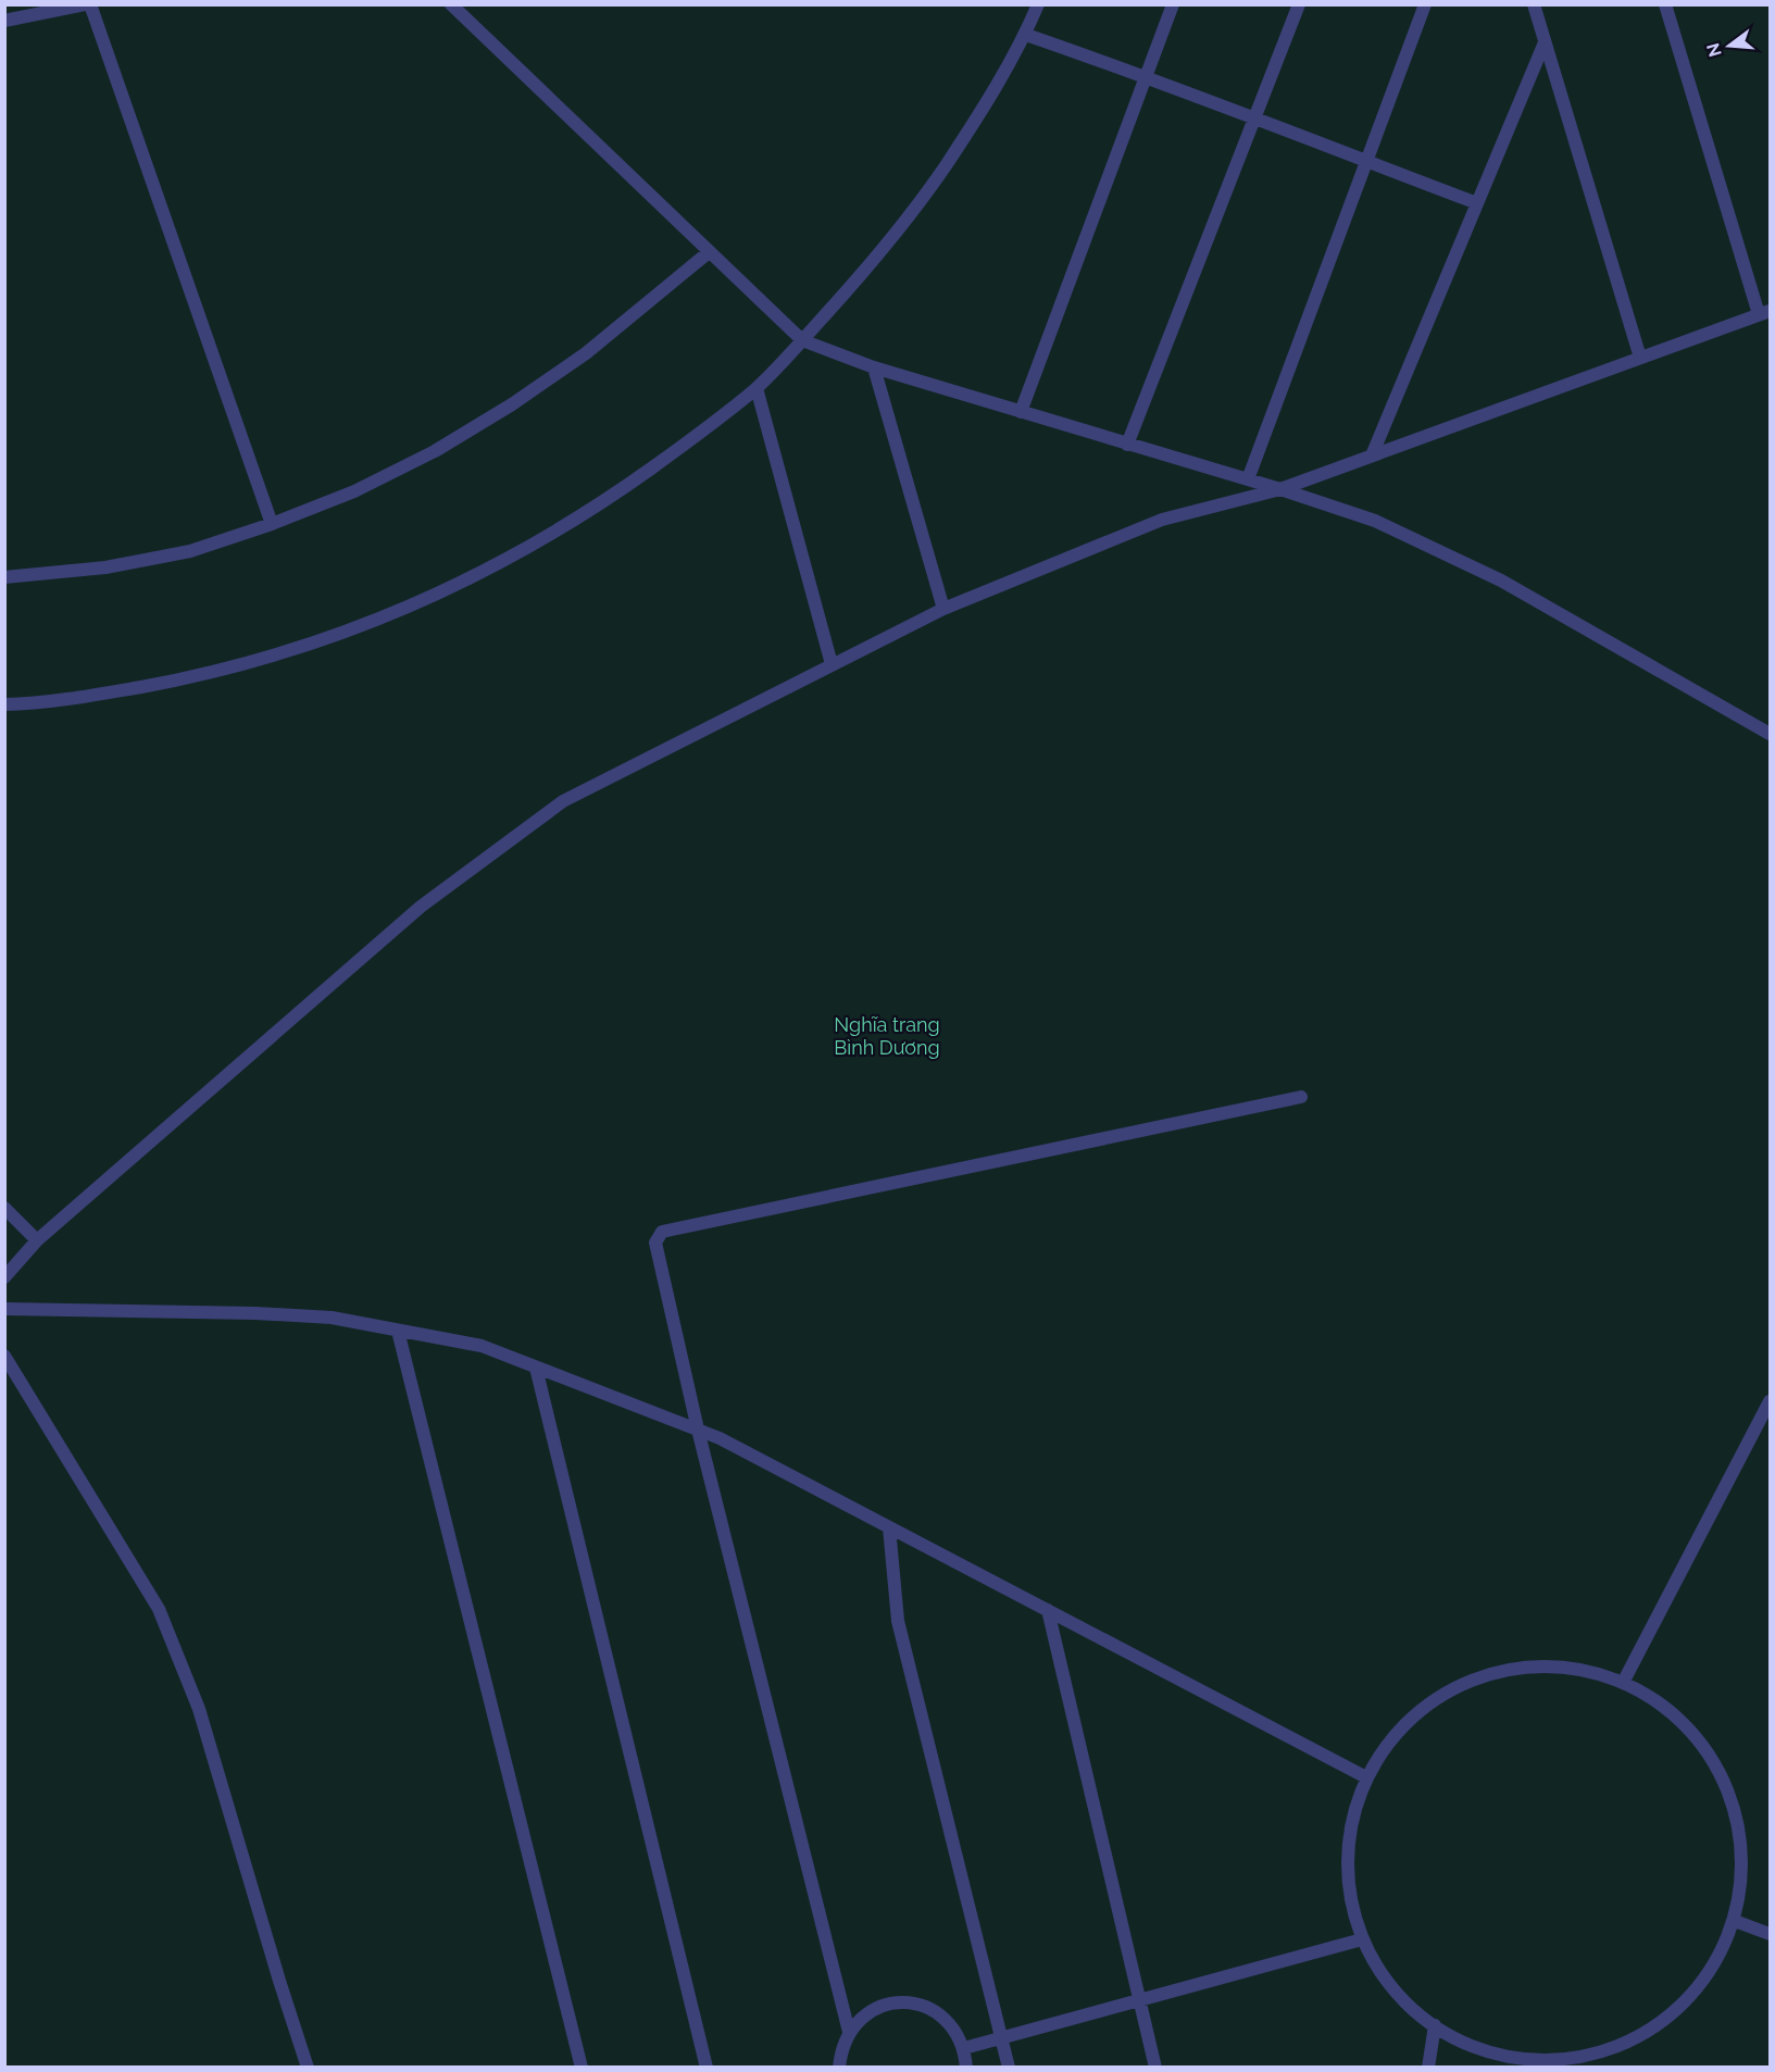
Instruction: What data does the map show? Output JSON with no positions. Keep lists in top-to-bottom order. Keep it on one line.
{"parks":["Nghĩa trang Bình Dương"],"north":"left"}
